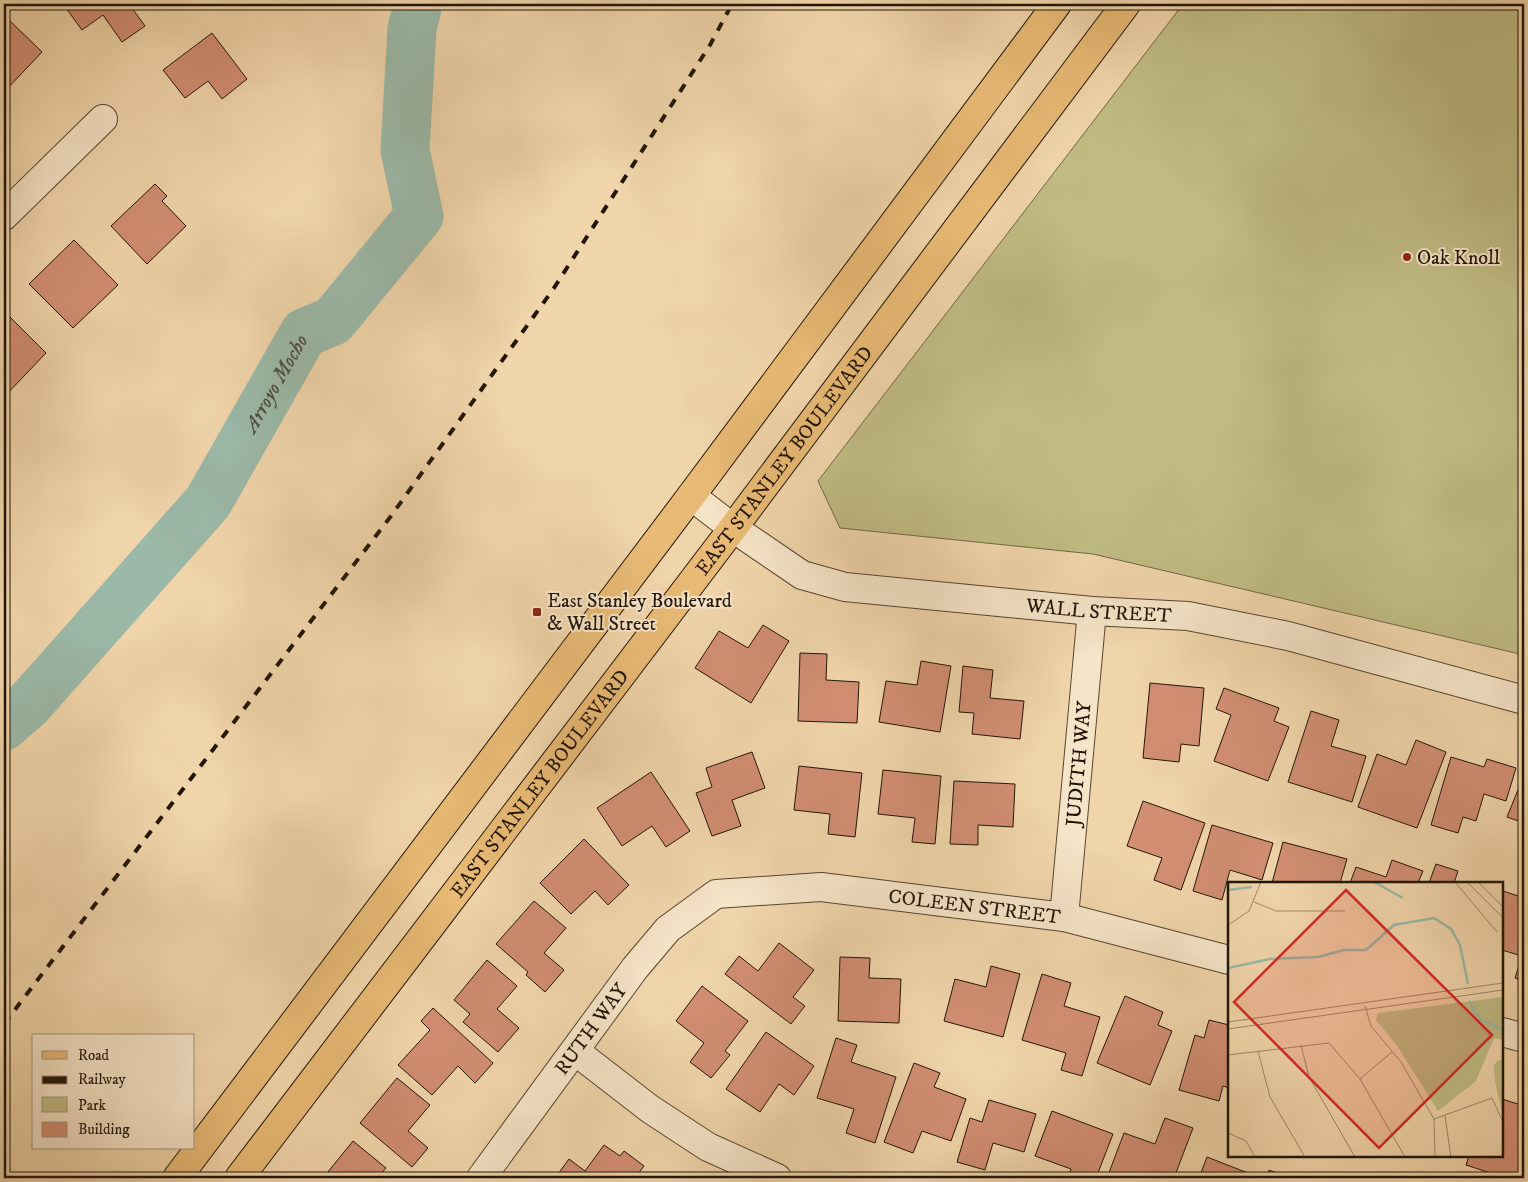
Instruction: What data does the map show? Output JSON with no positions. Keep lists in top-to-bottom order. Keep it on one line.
{"streets":{"main road":["EAST STANLEY BOULEVARD"],"street":["WALL STREET","JUDITH WAY","COLEEN STREET","RUTH WAY"]},"crossings":[["EAST STANLEY BOULEVARD","WALL STREET"],["WALL STREET","JUDITH WAY"],["JUDITH WAY","COLEEN STREET"],["COLEEN STREET","RUTH WAY"]],"water":["Arroyo Mocho"],"places":{"other":["Oak Knoll"],"transit":["East Stanley Boulevard & Wall Street"]},"legend":["Road","Railway","Park","Building"]}
